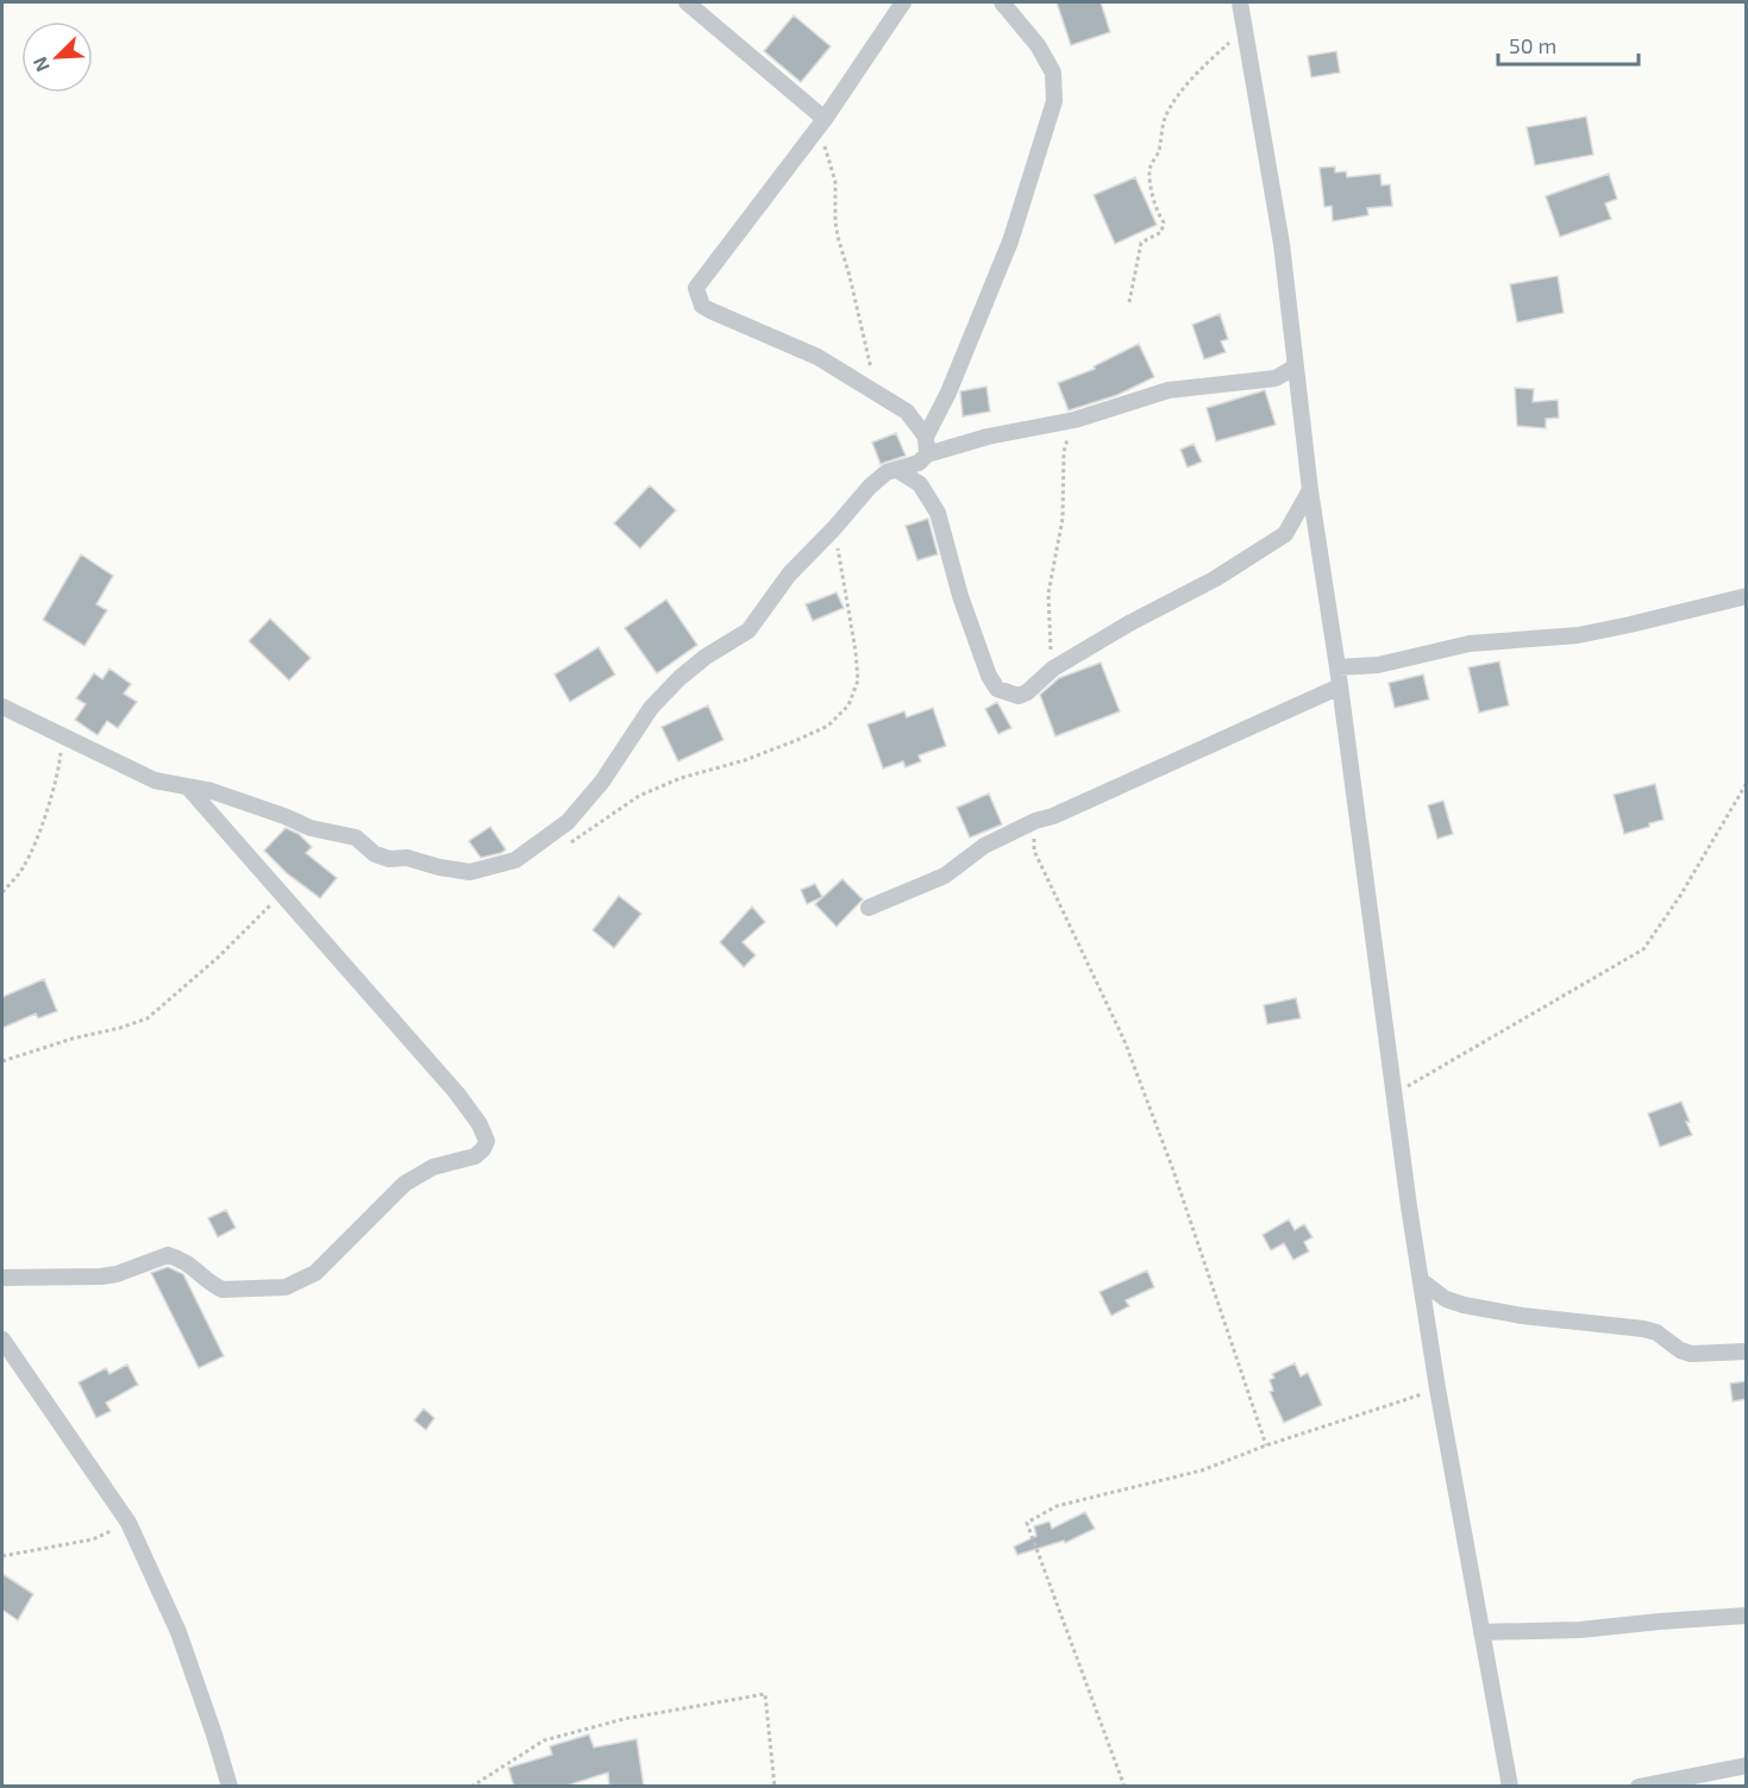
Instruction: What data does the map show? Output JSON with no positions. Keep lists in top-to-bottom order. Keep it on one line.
{"scale_bar":"50 m","north":"bottom left"}
